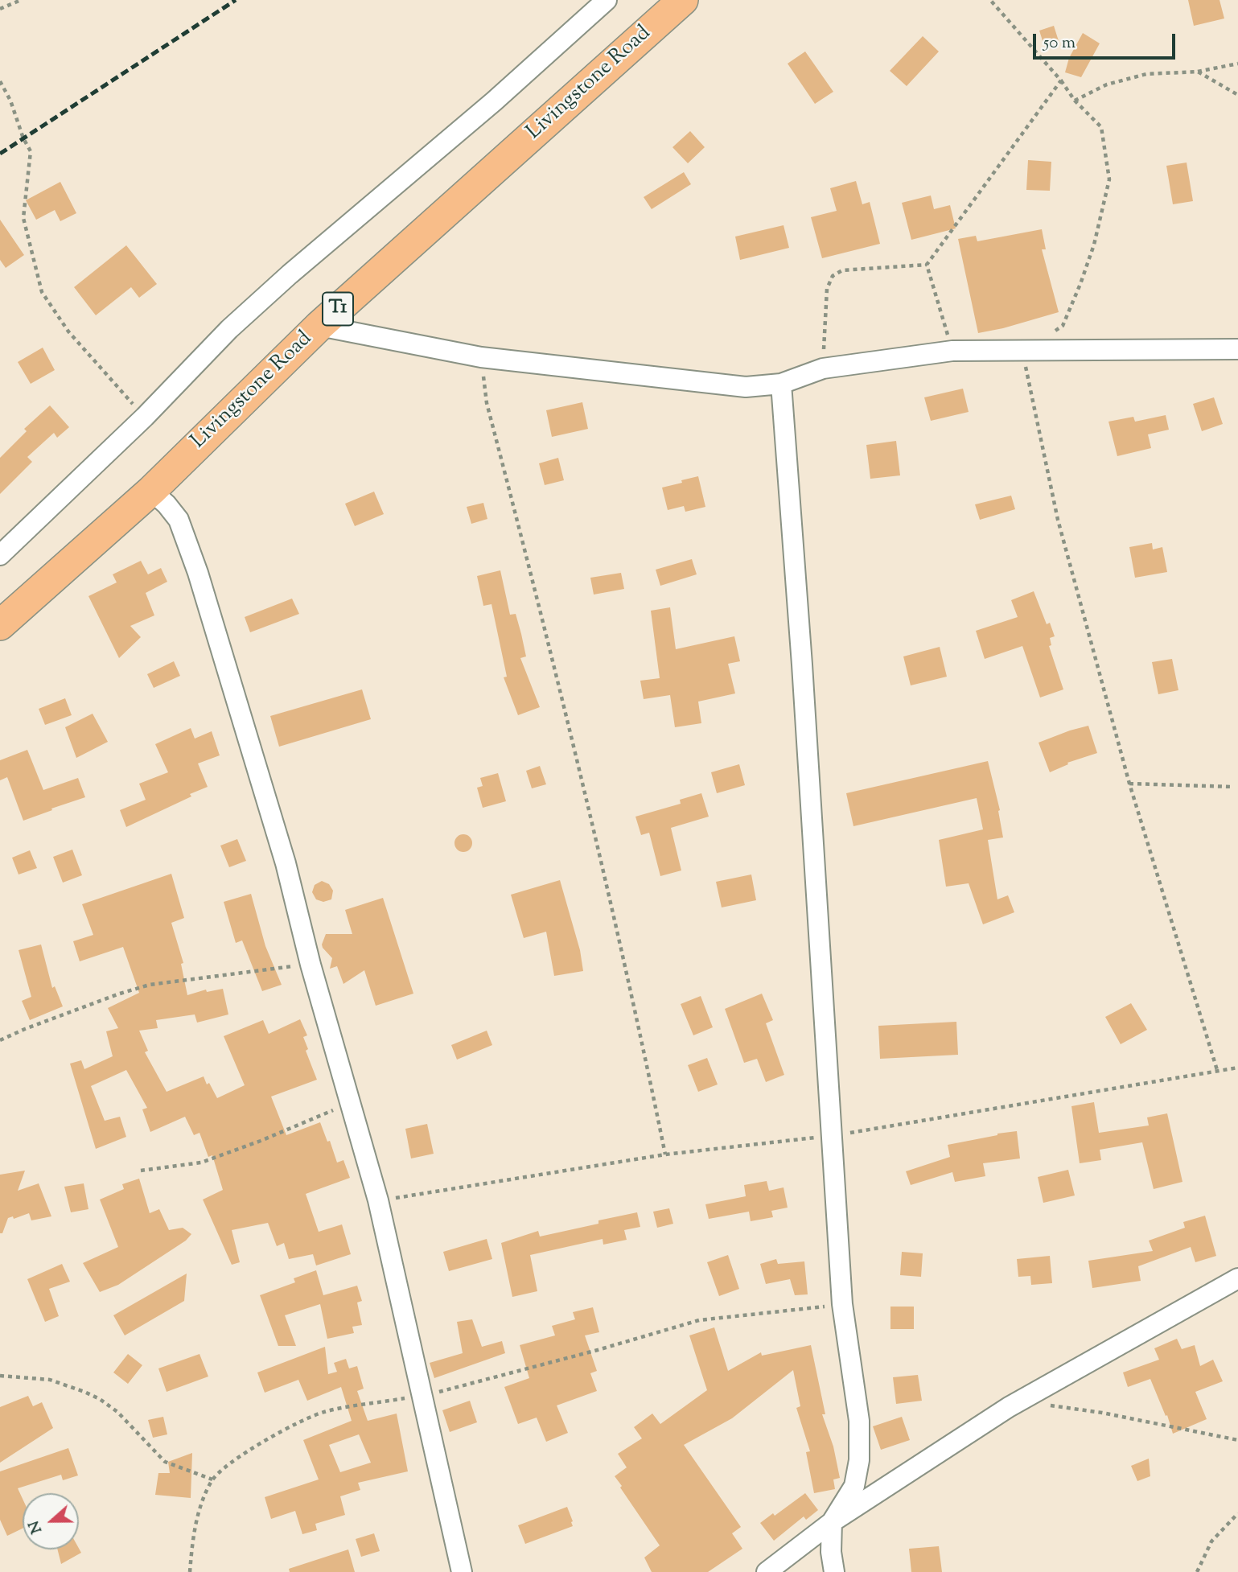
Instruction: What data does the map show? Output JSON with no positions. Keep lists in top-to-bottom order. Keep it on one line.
{"streets":{"highway":["Livingstone Road","T1"]},"scale_bar":"50 m","north":"left"}
